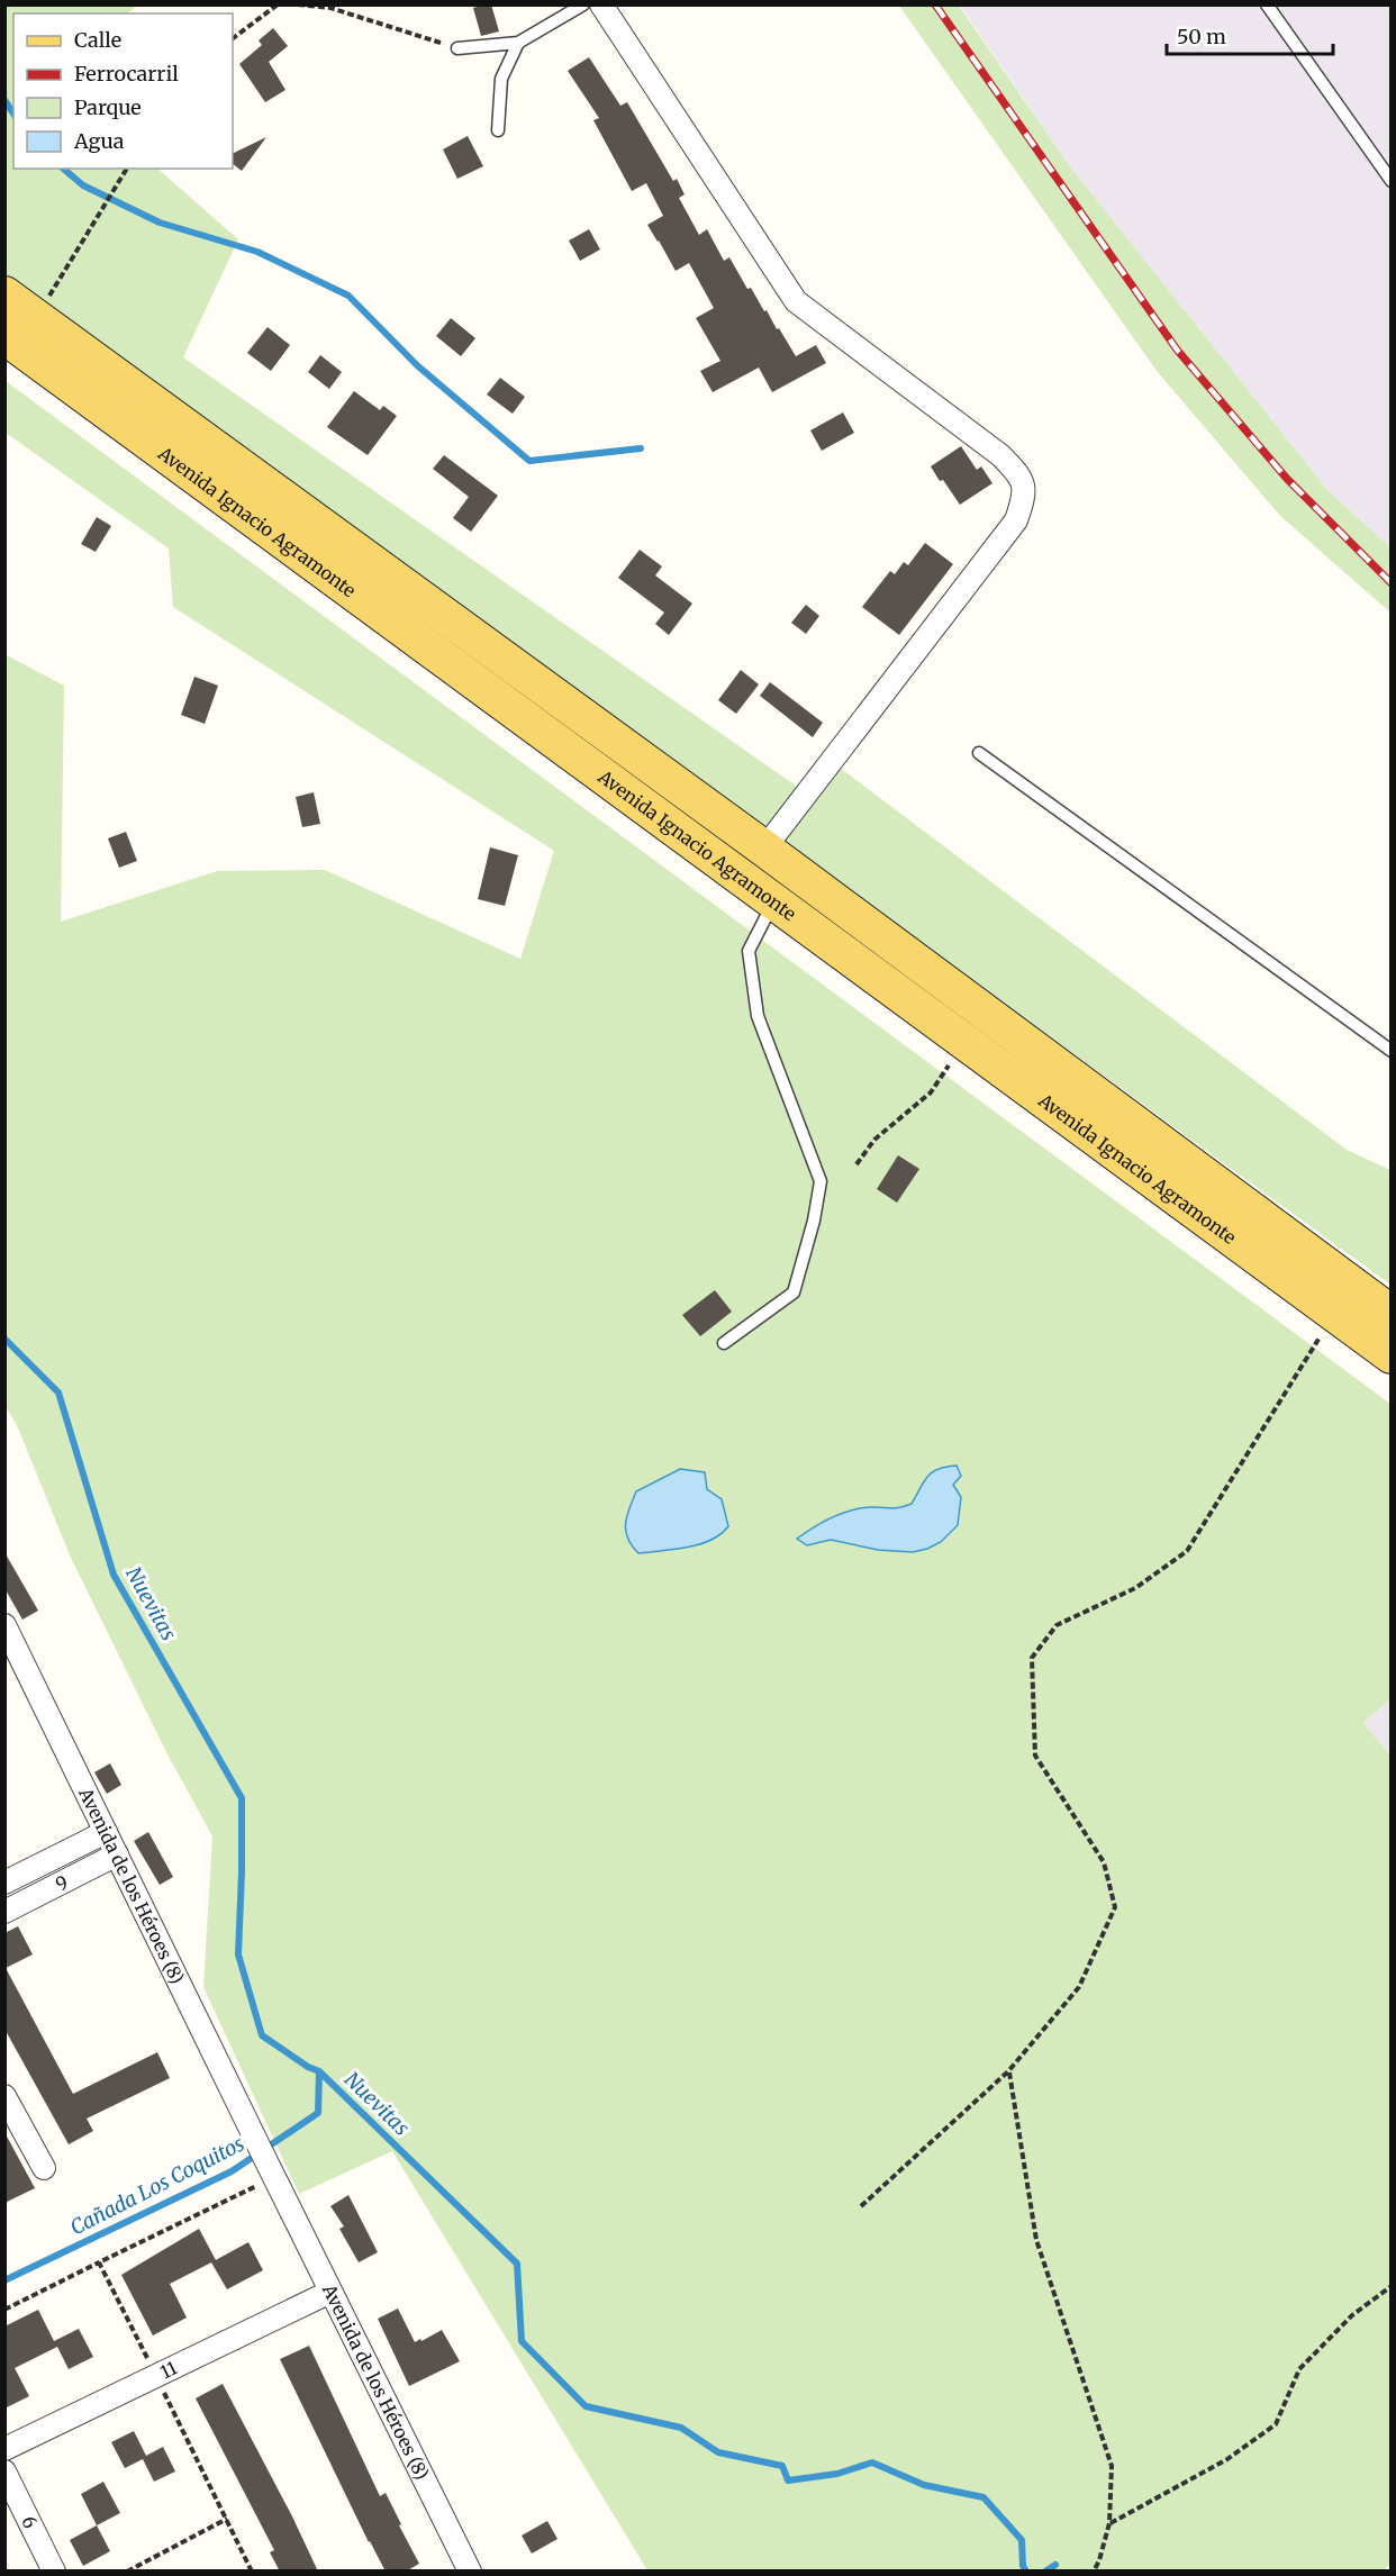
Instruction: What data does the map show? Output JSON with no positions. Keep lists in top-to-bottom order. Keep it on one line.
{"streets":{"main road":["Avenida Ignacio Agramonte"],"street":["9","Avenida de los Héroes (8)","11","6"]},"crossings":[["9","Avenida de los Héroes (8)"],["Avenida de los Héroes (8)","11"]],"water":["Nuevitas","Cañada Los Coquitos"],"legend":["Calle","Ferrocarril","Parque","Agua"],"scale_bar":"50 m"}
